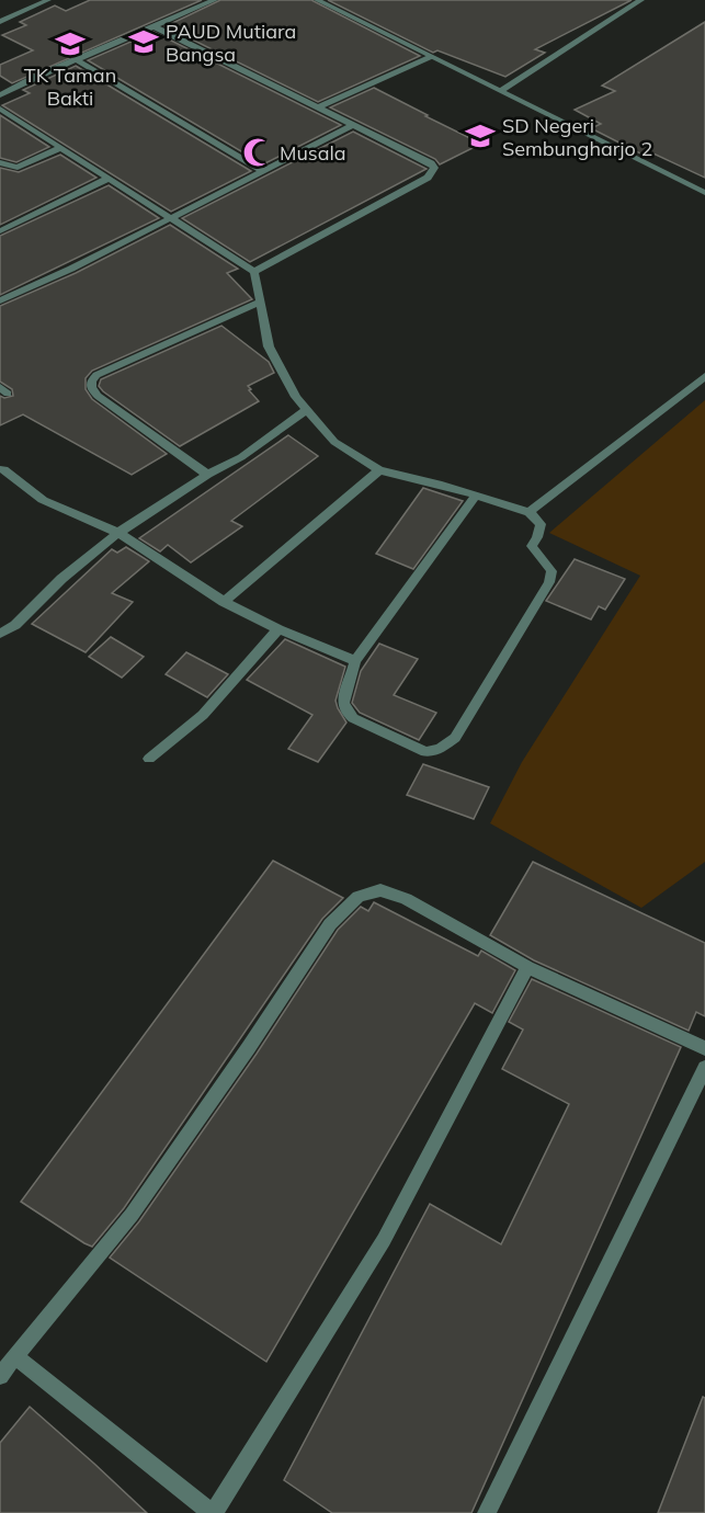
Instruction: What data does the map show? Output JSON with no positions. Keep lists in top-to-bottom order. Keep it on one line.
{"places":{"school or university":["PAUD Mutiara Bangsa","TK Taman Bakti","SD Negeri Sembungharjo 2"],"mosque":["Musala"]}}
